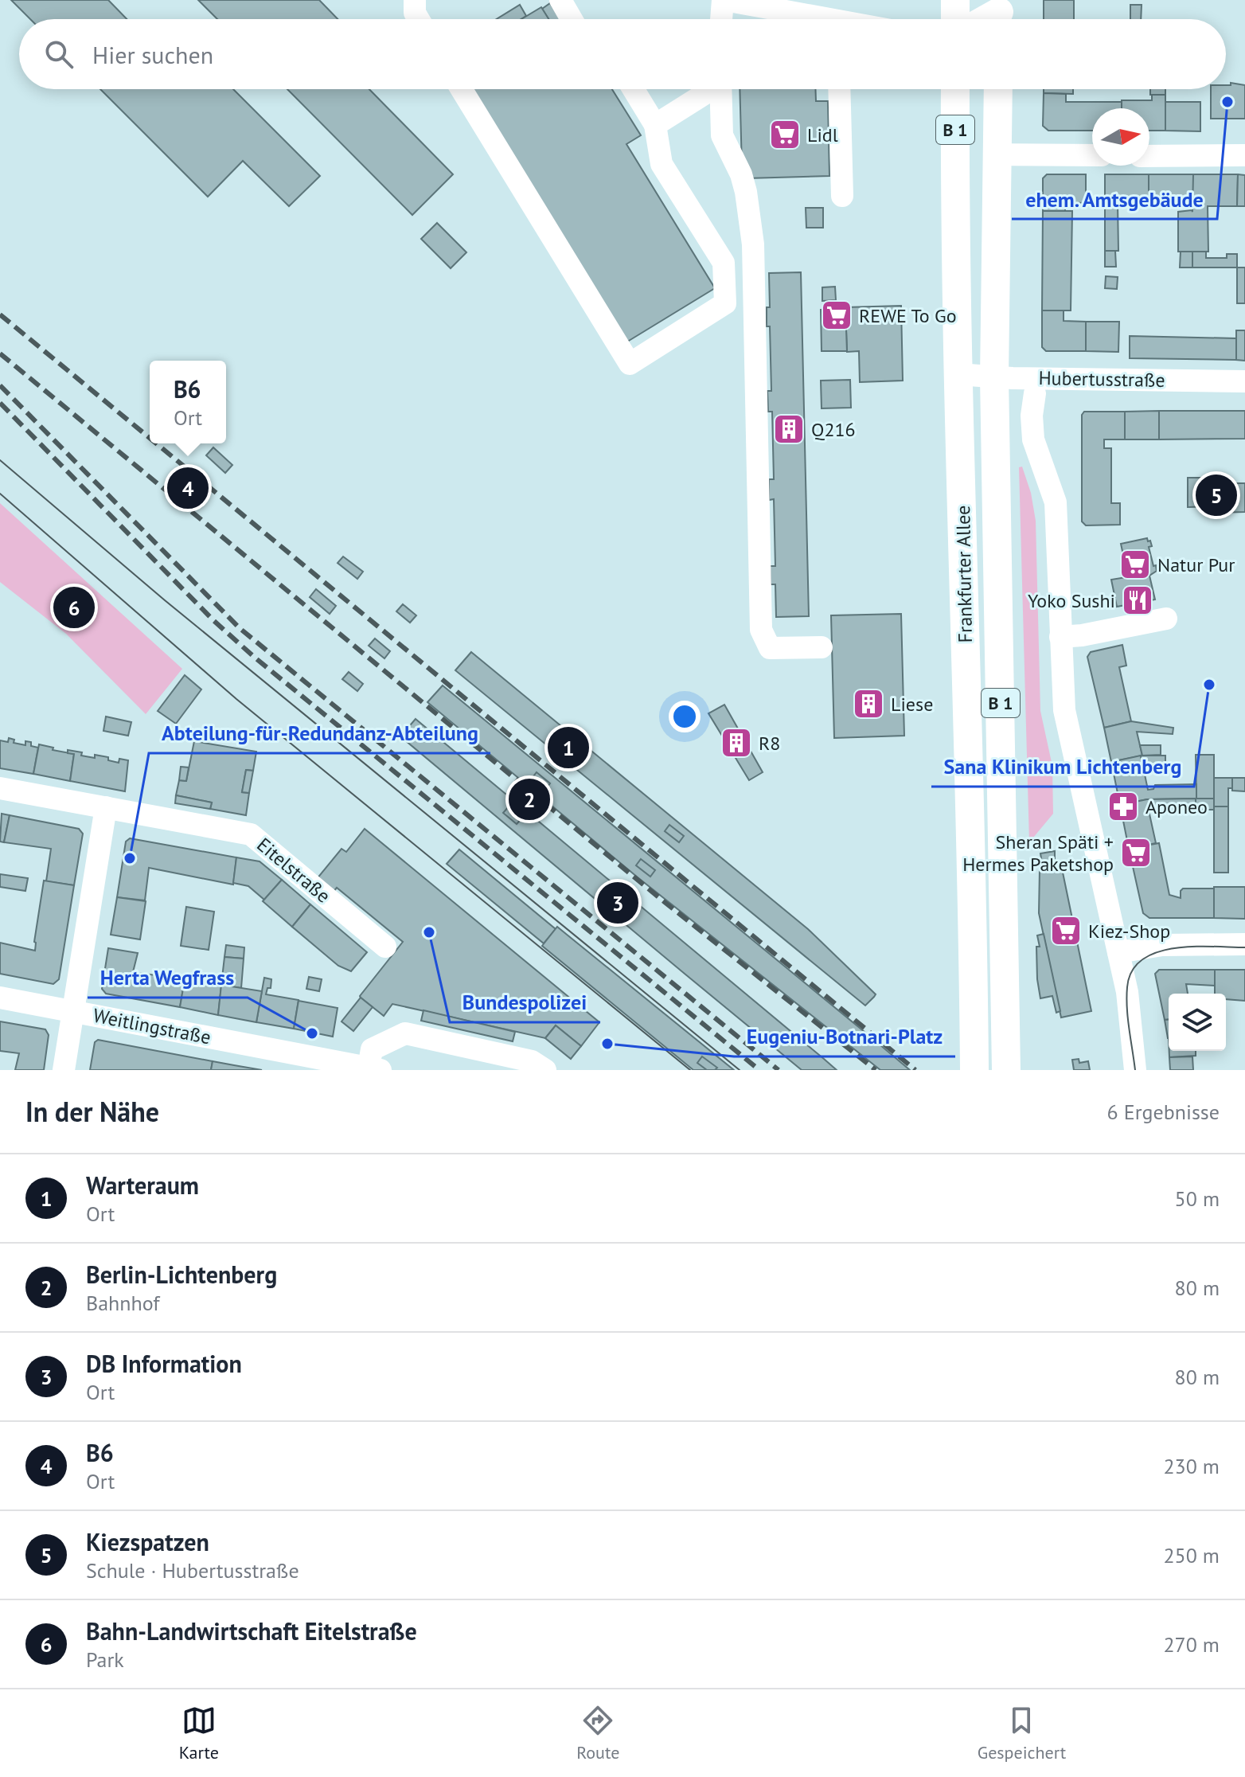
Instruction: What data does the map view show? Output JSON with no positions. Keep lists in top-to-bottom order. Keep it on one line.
{"streets":{"main road":["B 1","Frankfurter Allee"],"street":["Hubertusstraße","Eitelstraße","Weitlingstraße"]},"crossings":[["Hubertusstraße","Frankfurter Allee"]],"places":{"other":["ehem. Amtsgebäude","Sana Klinikum Lichtenberg","Abteilung-für-Redundanz-Abteilung","Bundespolizei","Herta Wegfrass","Eugeniu-Botnari-Platz"],"supermarket":["Lidl","REWE To Go","Natur Pur","Sheran Späti + Hermes Paketshop","Kiez-Shop"],"building":["Q216","Liese","R8"],"restaurant":["Yoko Sushi"],"pharmacy":["Aponeo"]},"north":"right","page":{"search":"Hier suchen","popup":["B6","Ort"],"pins":["4","5","6","1","2","3"],"heading":["In der Nähe","6 Ergebnisse"],"list":[{"mark":"1","name":"Warteraum","note":"Ort","value":"50 m"},{"mark":"2","name":"Berlin-Lichtenberg","note":"Bahnhof","value":"80 m"},{"mark":"3","name":"DB Information","note":"Ort","value":"80 m"},{"mark":"4","name":"B6","note":"Ort","value":"230 m"},{"mark":"5","name":"Kiezspatzen","note":"Schule · Hubertusstraße","value":"250 m"},{"mark":"6","name":"Bahn-Landwirtschaft Eitelstraße","note":"Park","value":"270 m"}],"nav":["Karte","Route","Gespeichert"]}}
